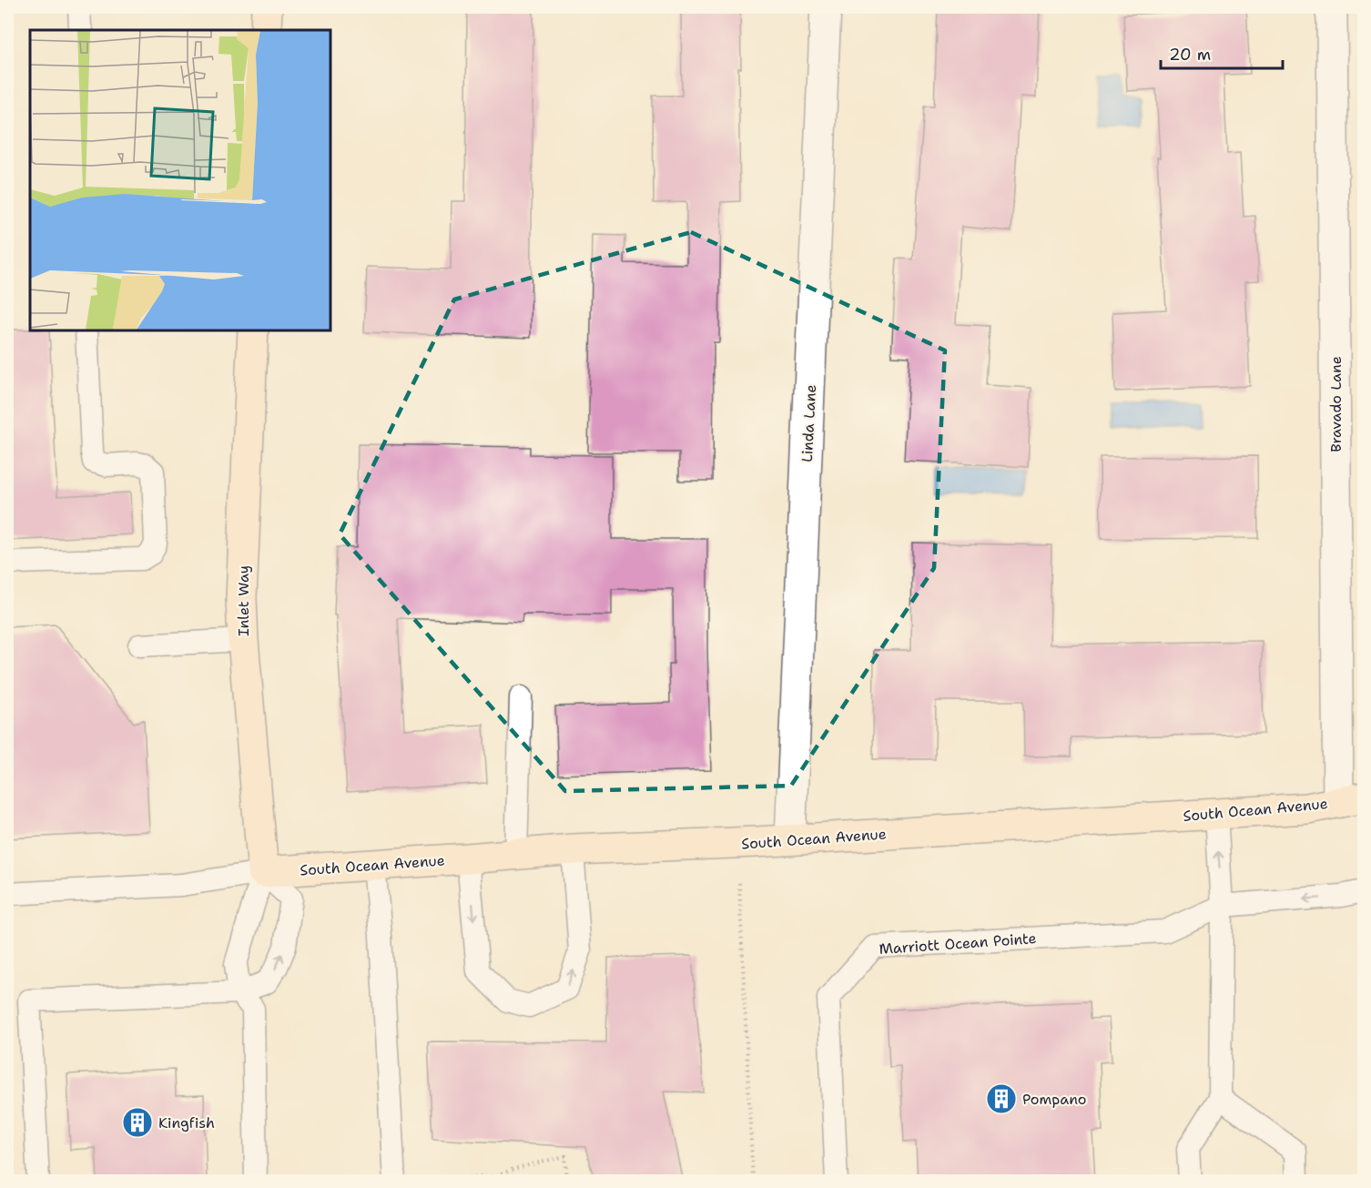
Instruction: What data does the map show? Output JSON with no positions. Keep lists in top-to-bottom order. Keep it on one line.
{"streets":{"street":["Bravado Lane","Linda Lane","Inlet Way","South Ocean Avenue"],"lane":["Marriott Ocean Pointe"]},"crossings":[["Bravado Lane","South Ocean Avenue"],["Linda Lane","South Ocean Avenue"],["Inlet Way","South Ocean Avenue"]],"places":{"building":["Pompano","Kingfish"]},"scale_bar":"20 m"}
